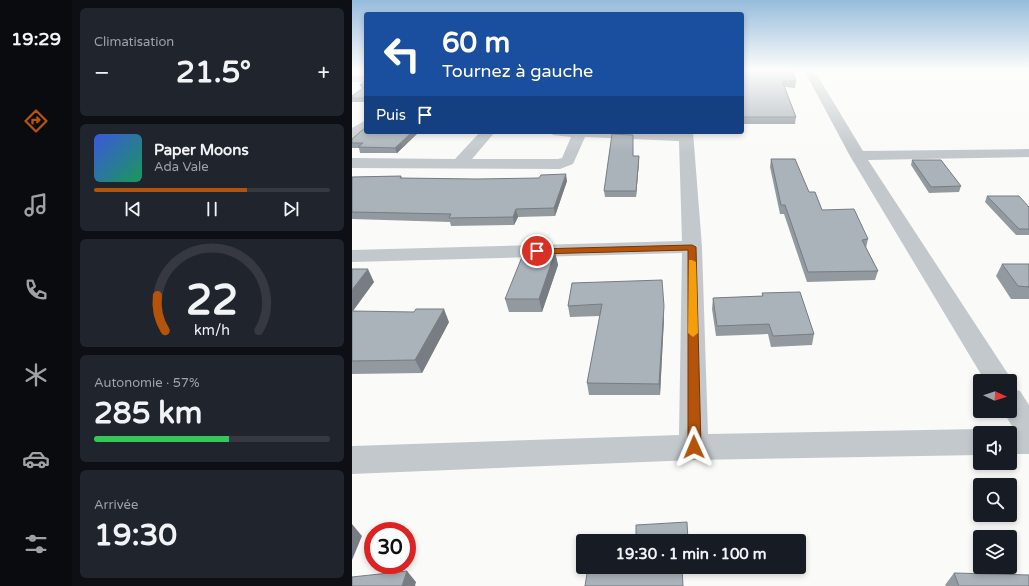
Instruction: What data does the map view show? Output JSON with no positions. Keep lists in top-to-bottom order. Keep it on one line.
{"north":"right","page":{"tabs":"19:29","tile":["Climatisation",["Autonomie · 57%","285 km"],["Arrivée","19:30"]],"turn":["60 m","Tournez à gauche"],"heat":["−","21.5°","+"],"then":"Puis","song":["Paper Moons","Ada Vale"],"limit":"30","trip":"19:30 · 1 min · 100 m","gauge":["22","km/h"]}}
